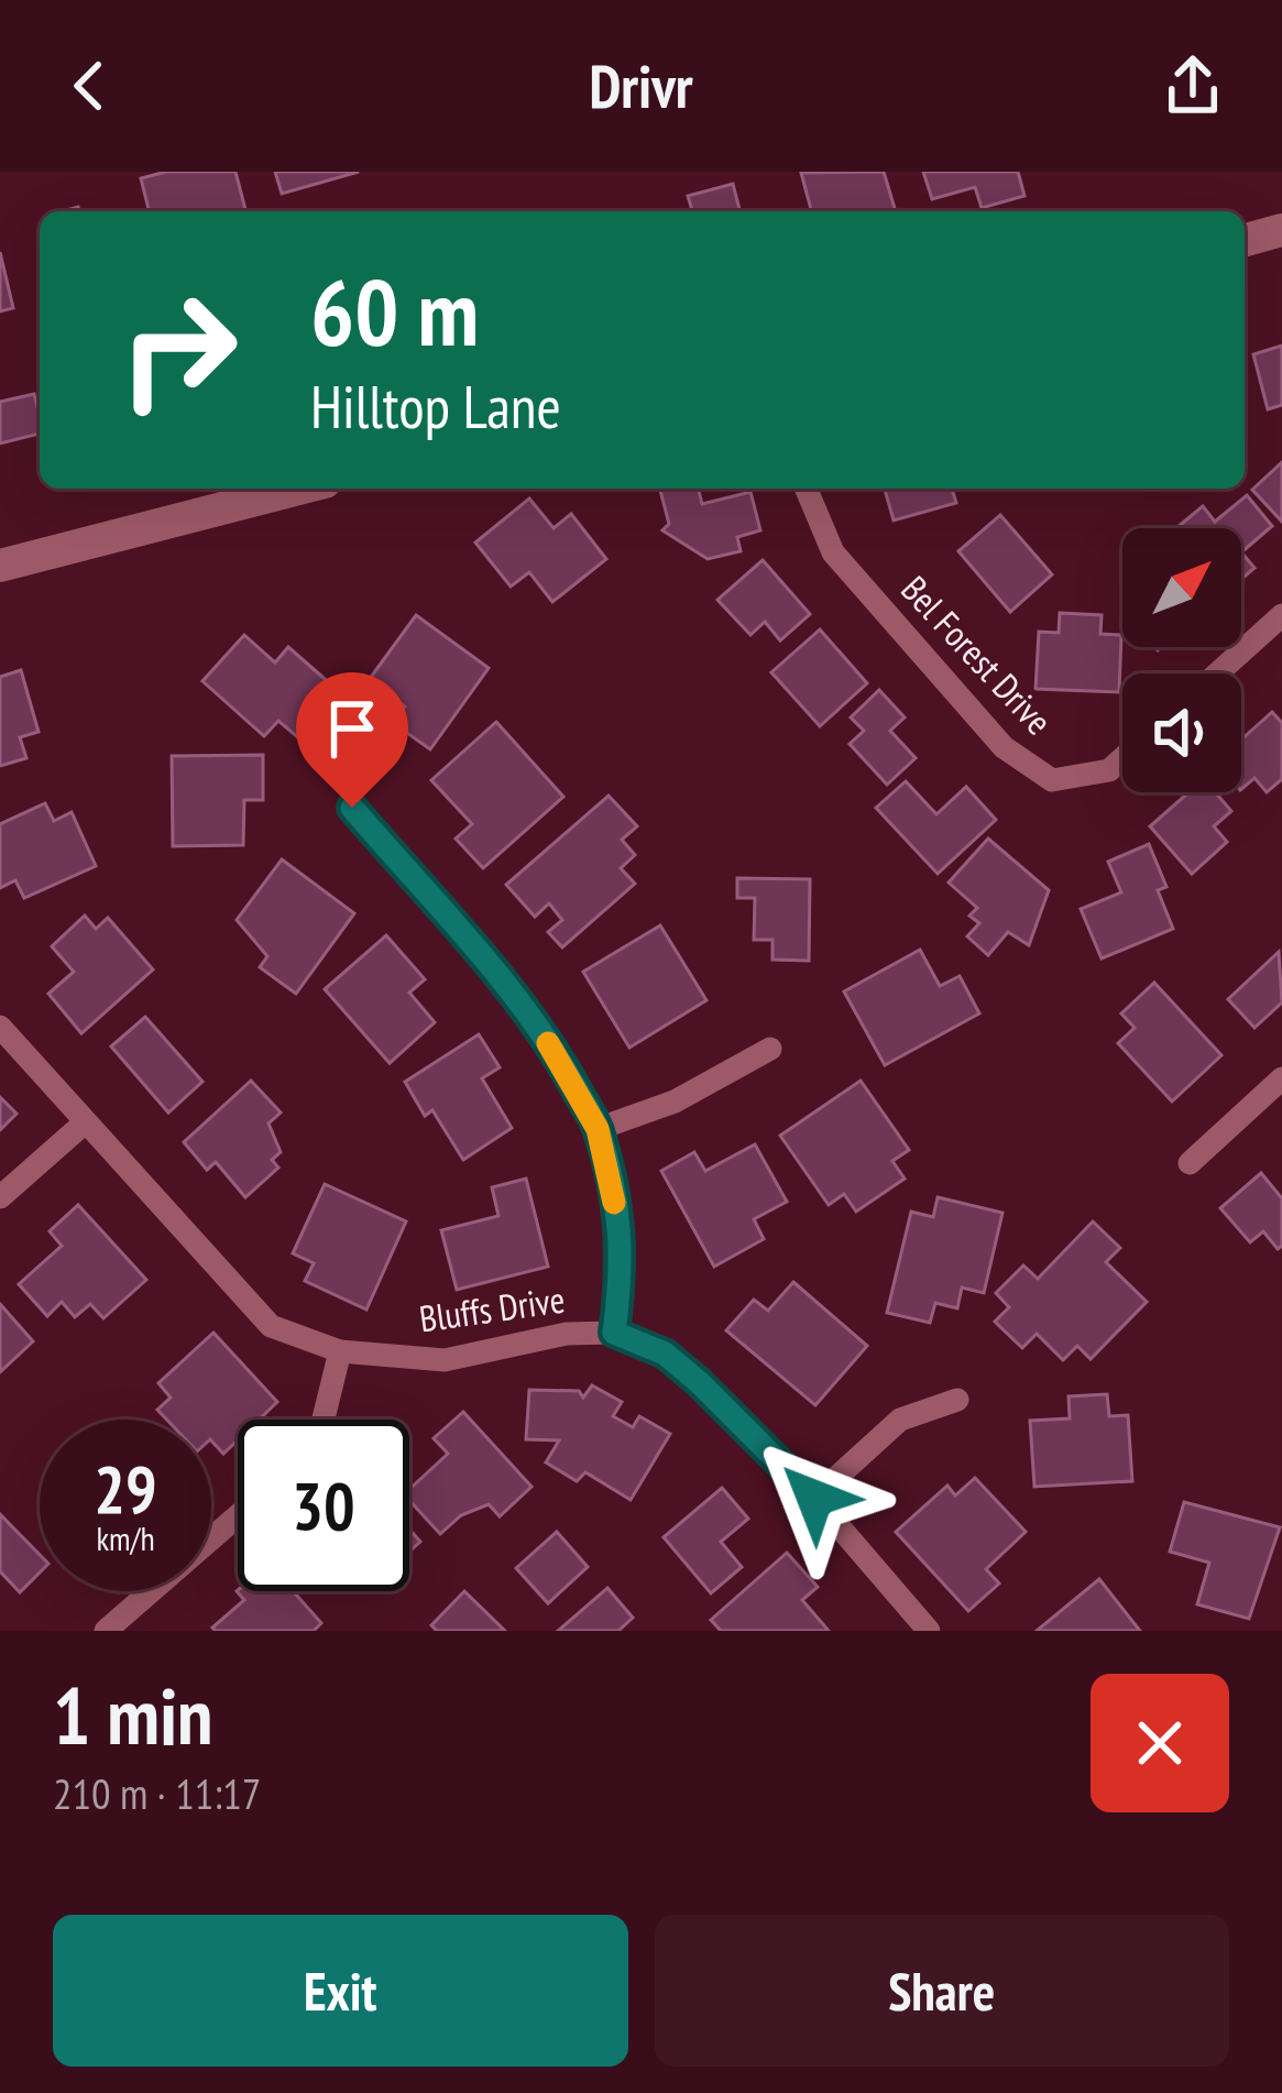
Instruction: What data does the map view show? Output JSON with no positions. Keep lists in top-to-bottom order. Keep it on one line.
{"streets":{"street":["Bel Forest Drive","Bluffs Drive"]},"north":"top right","page":{"header":"Drivr","turn":["60 m","Hilltop Lane"],"speed":"29 km/h","limit":"30","heading":["1 min","210 m · 11:17"],"buttons":["Exit","Share"]}}
